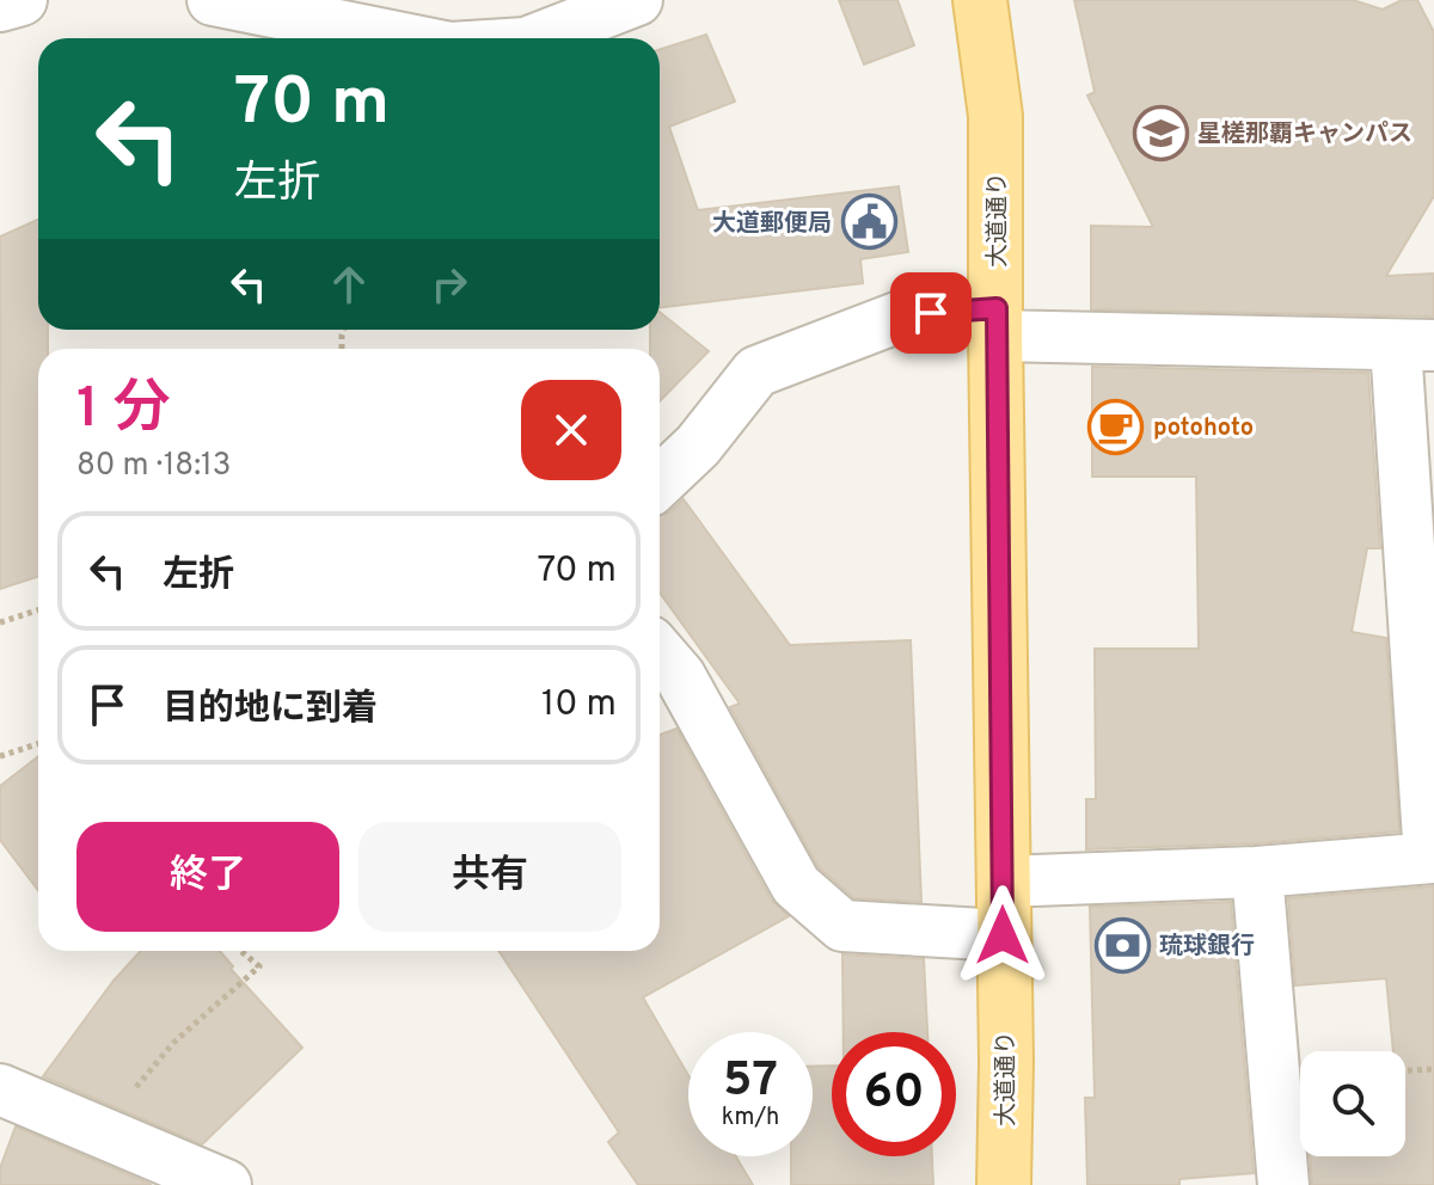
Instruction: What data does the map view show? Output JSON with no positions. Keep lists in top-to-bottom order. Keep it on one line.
{"streets":{"main road":["大道通り"]},"places":{"school or university":["星槎那覇キャンパス"],"public building":["大道郵便局"],"cafe":["potohoto"],"bank":["琉球銀行"]},"page":{"turn":["70 m","左折"],"heading":["1 分","80 m · 18:13"],"list":[{"name":"左折","value":"70 m"},{"name":"目的地に到着","value":"10 m"}],"buttons":["終了","共有"],"speed":"57 km/h","limit":"60"}}
